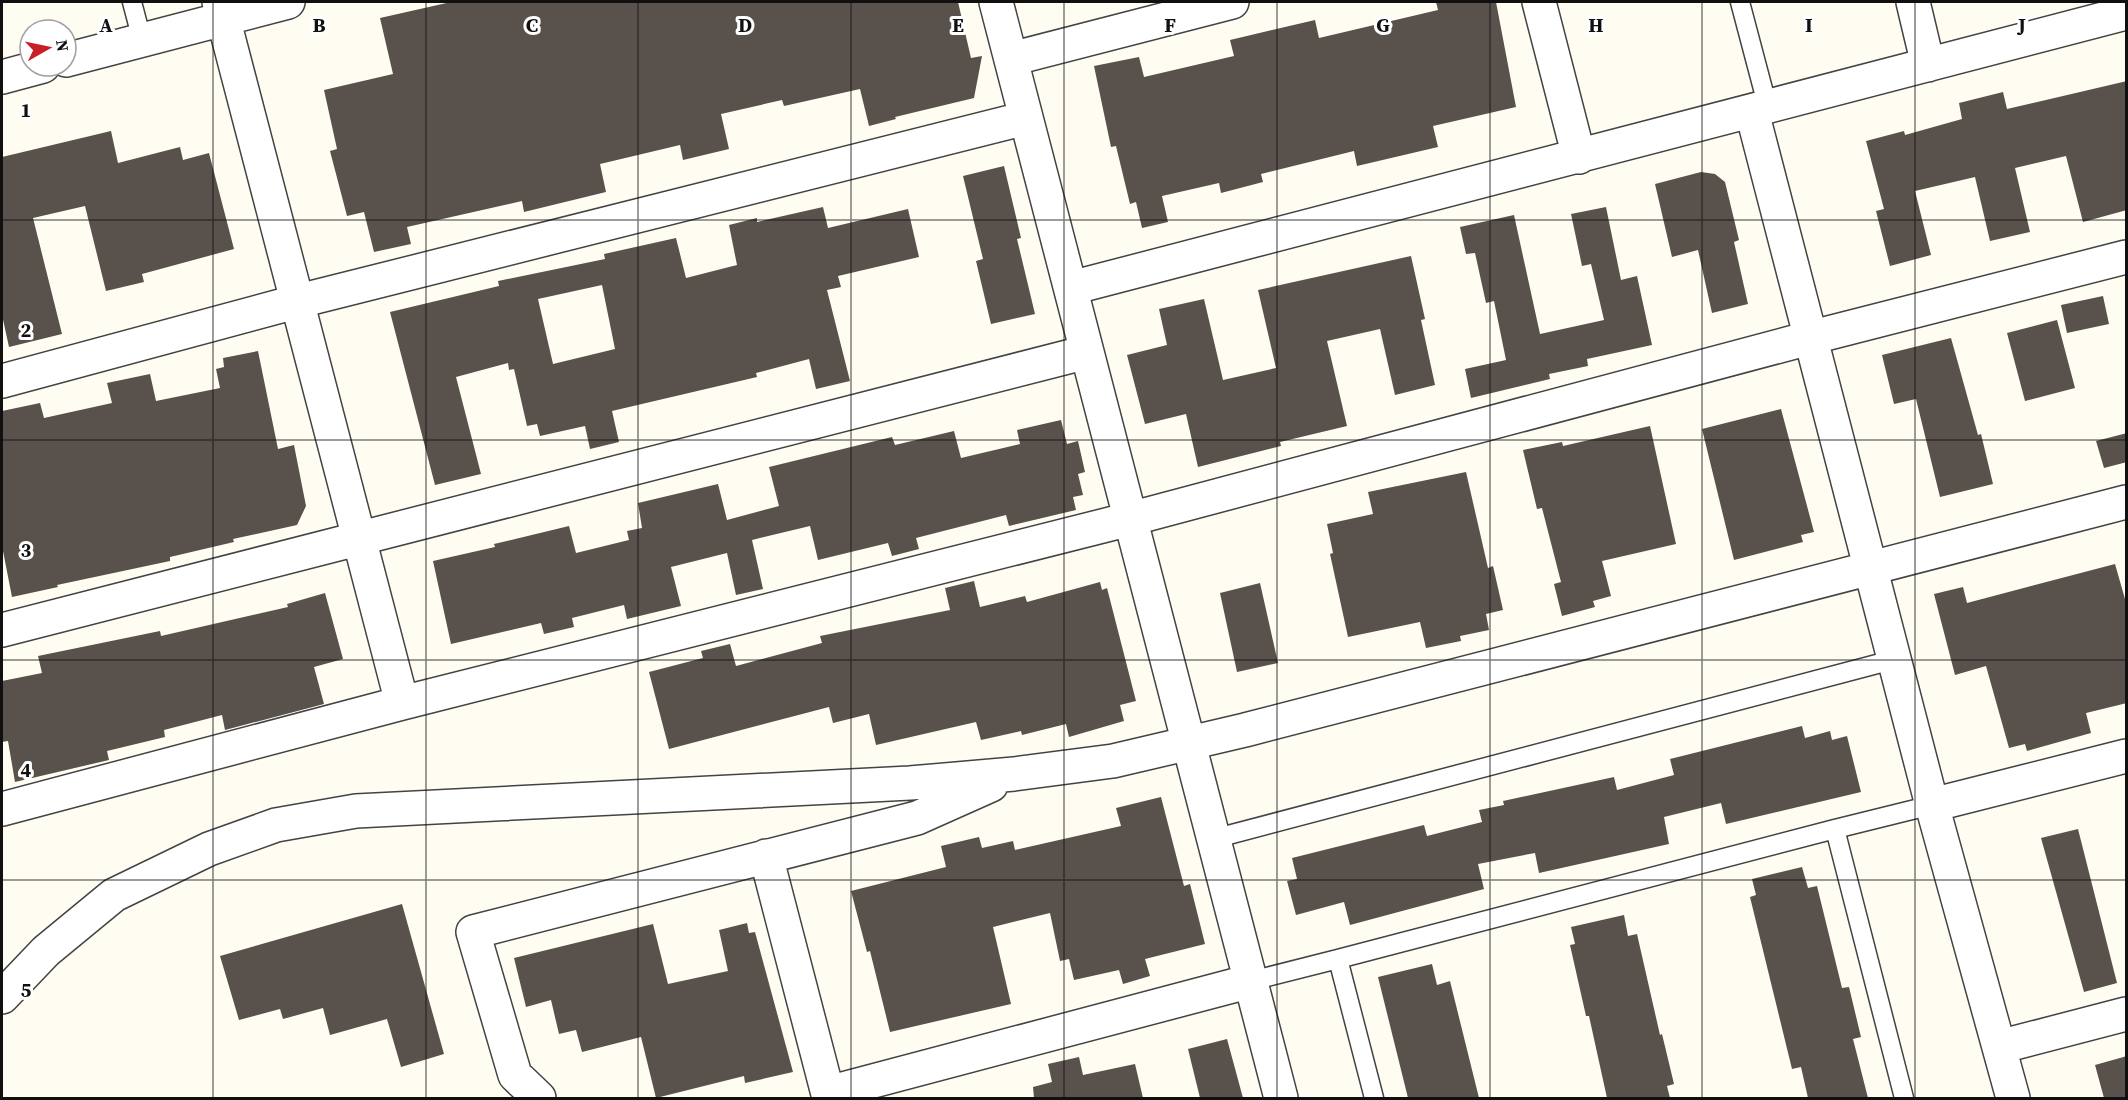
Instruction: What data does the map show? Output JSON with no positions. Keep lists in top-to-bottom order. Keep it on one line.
{"north":"right","grid":{"columns":["A","B","C","D","E","F","G","H","I","J"],"rows":["1","2","3","4","5"]}}
